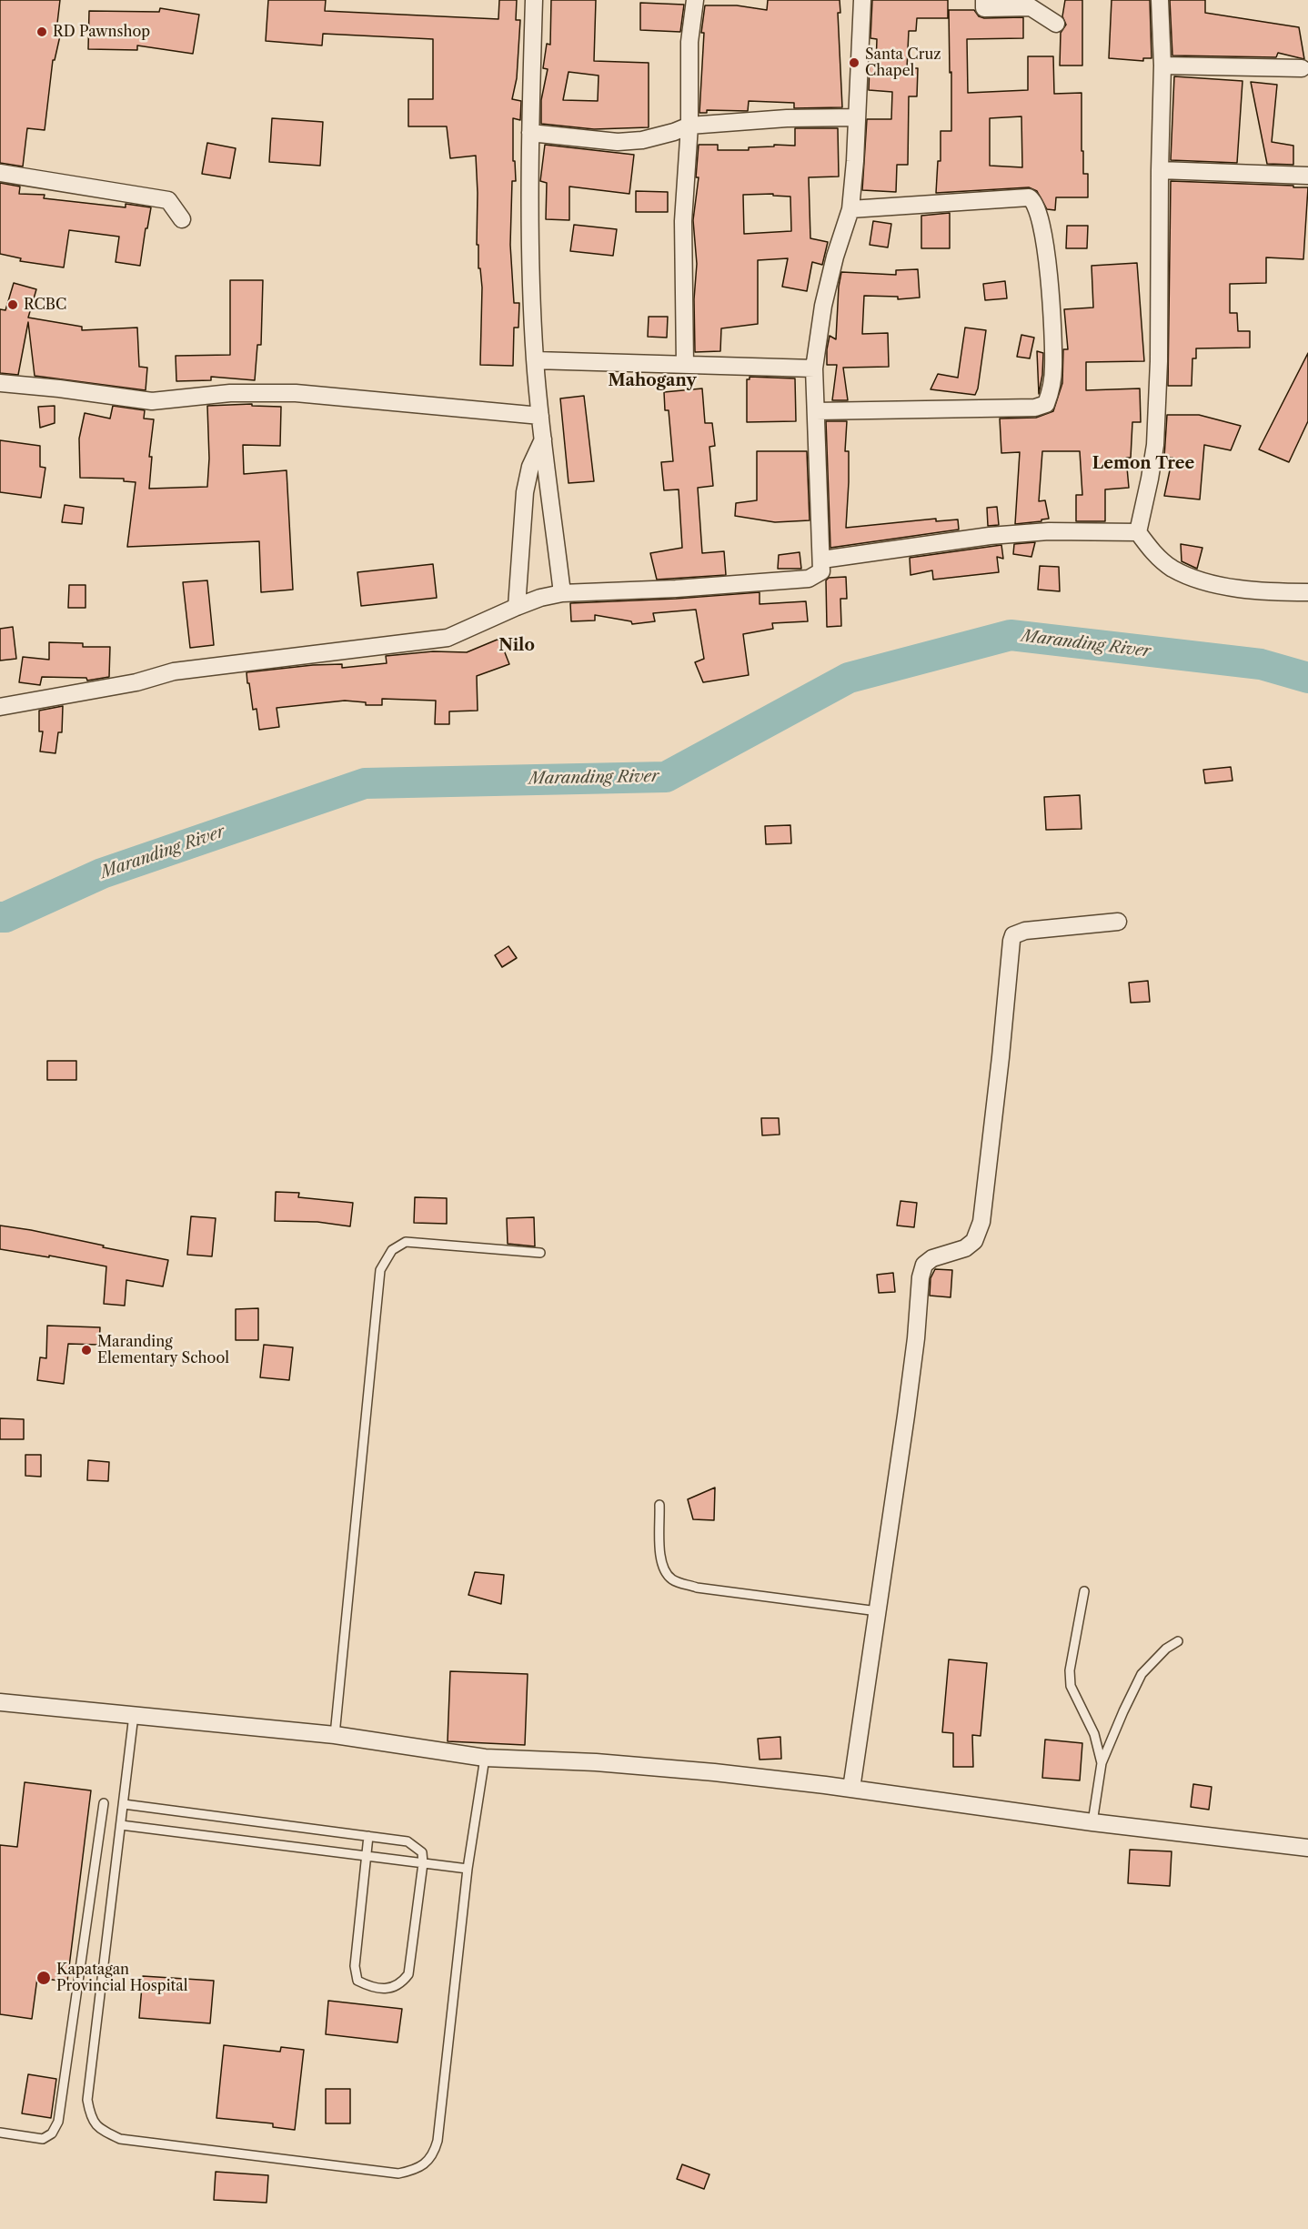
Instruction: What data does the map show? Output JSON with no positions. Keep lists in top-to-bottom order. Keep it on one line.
{"districts":["Mahogany","Lemon Tree","Nilo"],"water":["Maranding River"],"places":["RD Pawnshop","Santa Cruz Chapel","RCBC","Maranding Elementary School","Kapatagan Provincial Hospital"]}
